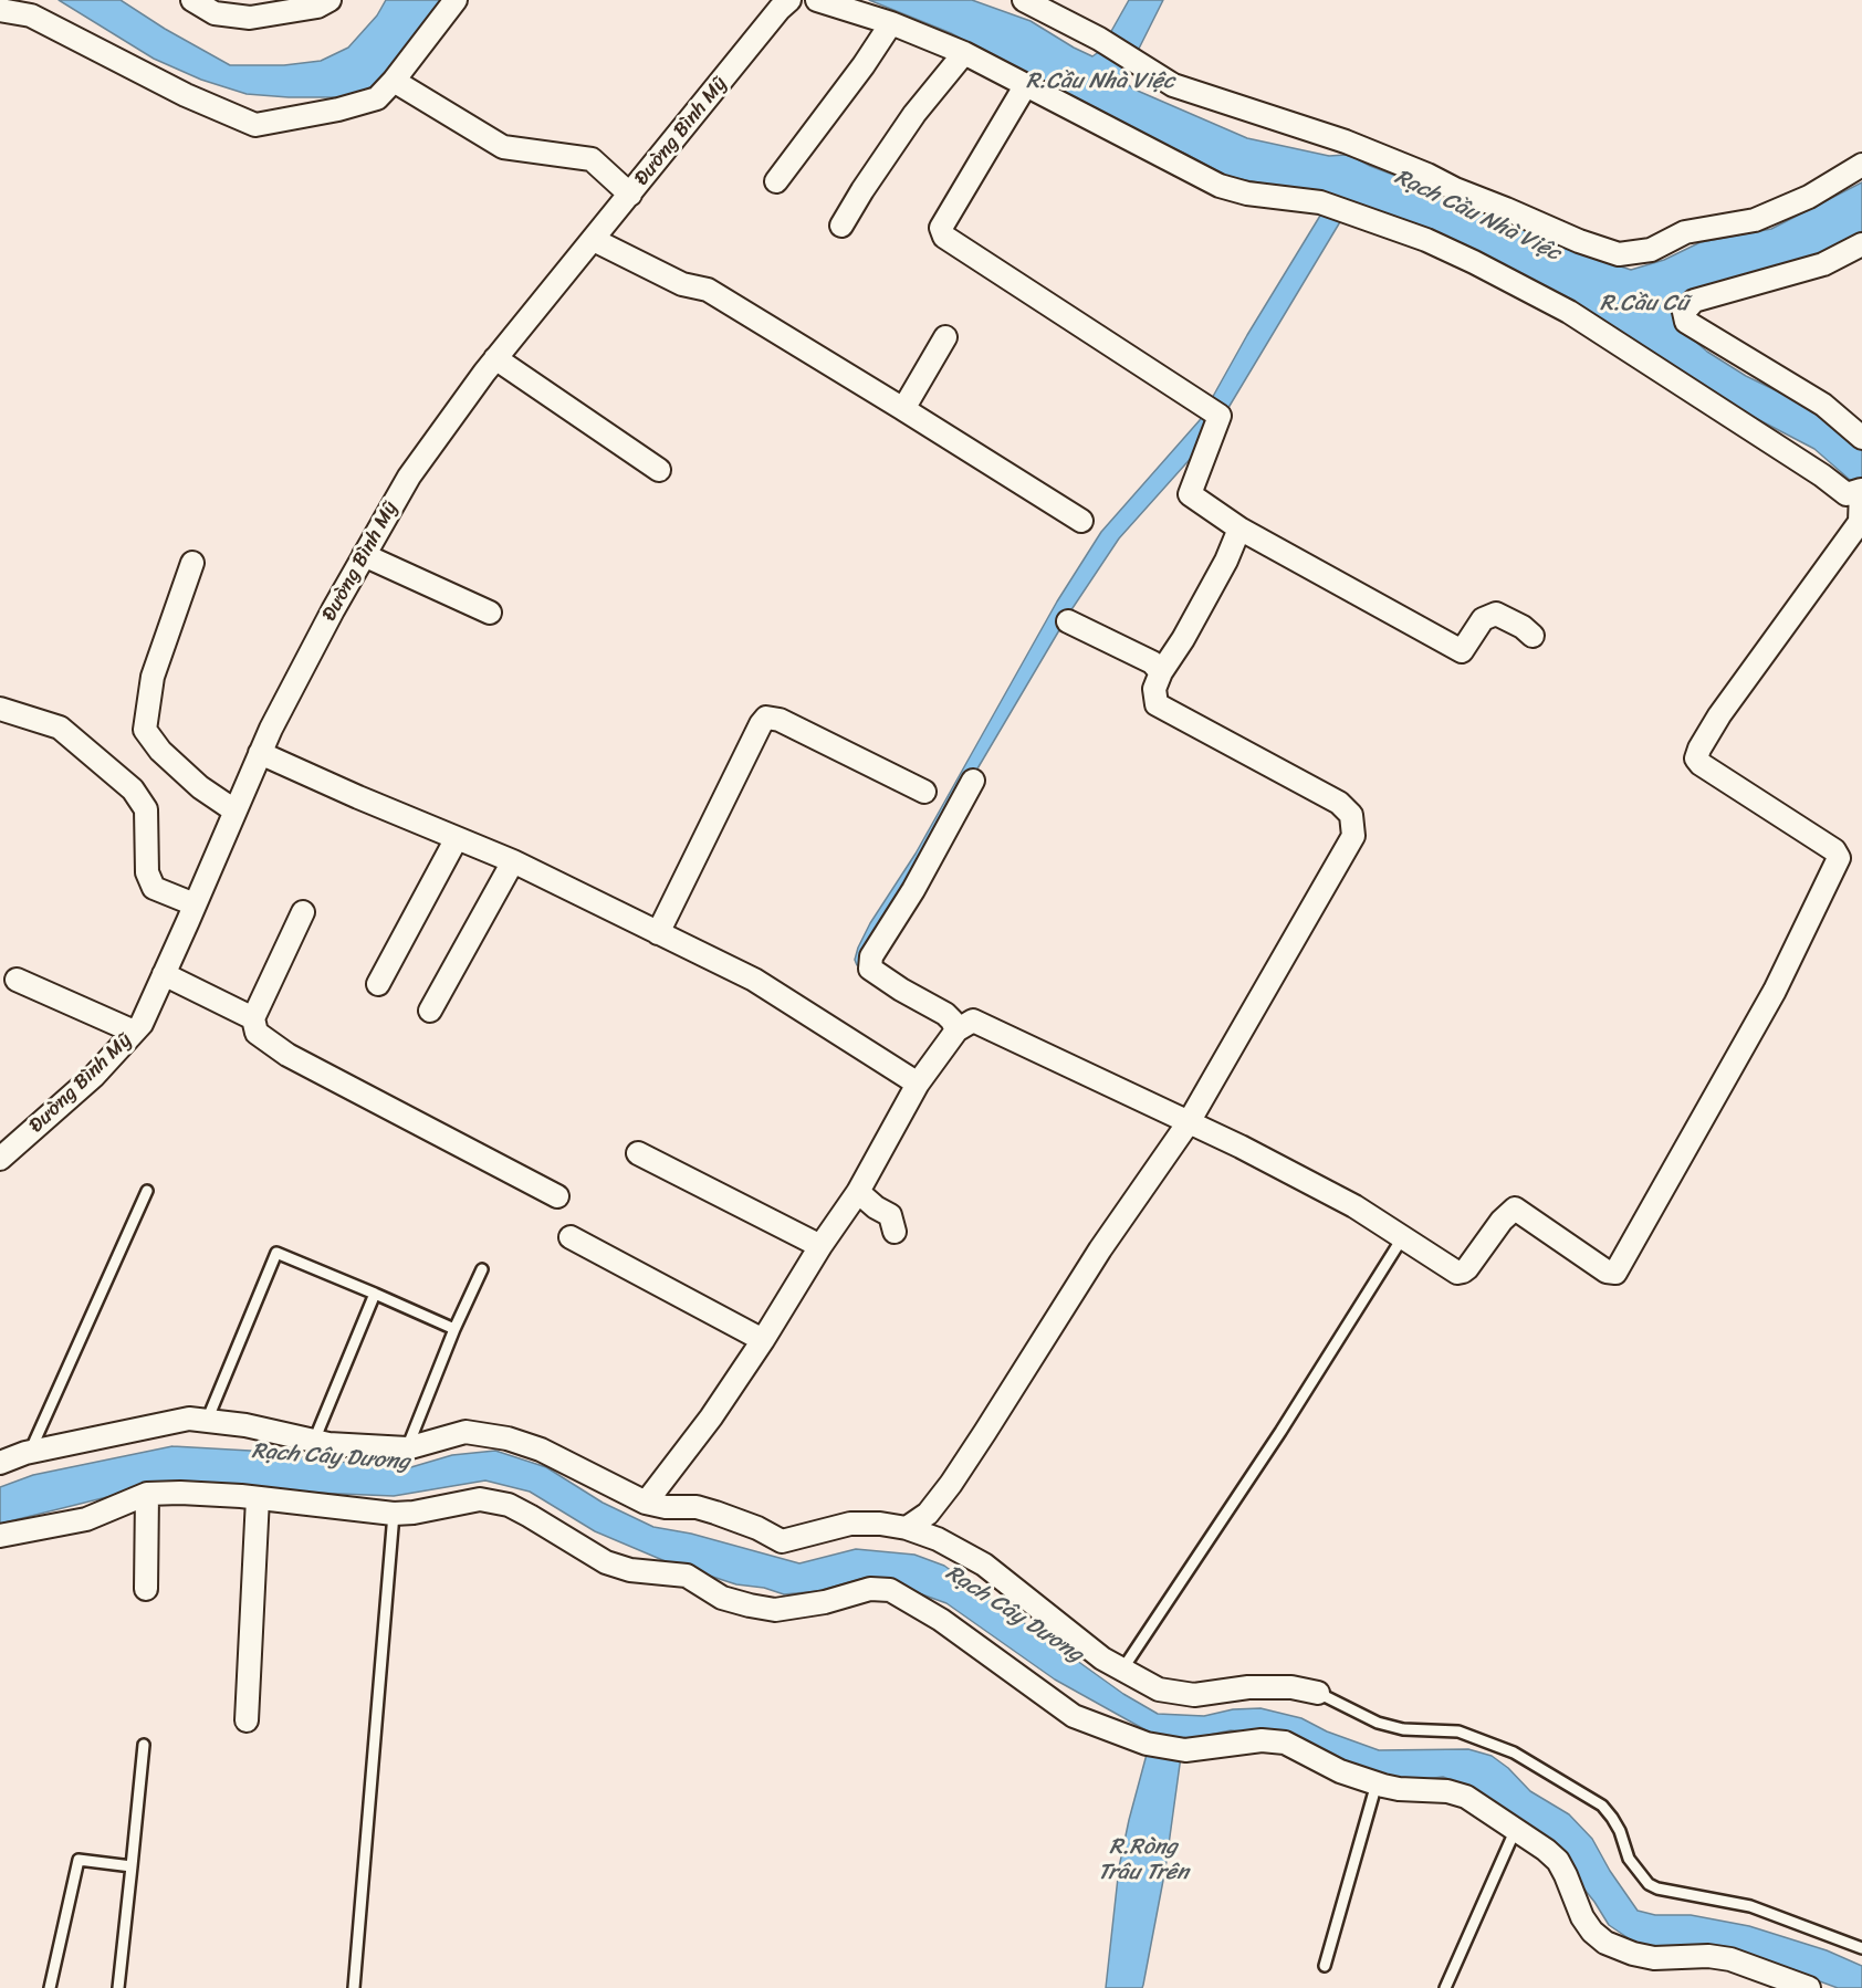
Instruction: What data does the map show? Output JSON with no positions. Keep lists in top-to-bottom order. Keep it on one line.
{"streets":{"street":["Đường Bình Mỹ"]},"water":["R.Cầu Nhà Việc","Rạch Cầu Nhà Việc","R.Cầu Cũ","Rạch Cây Dương","R.Ròng Trâu Trên"]}
